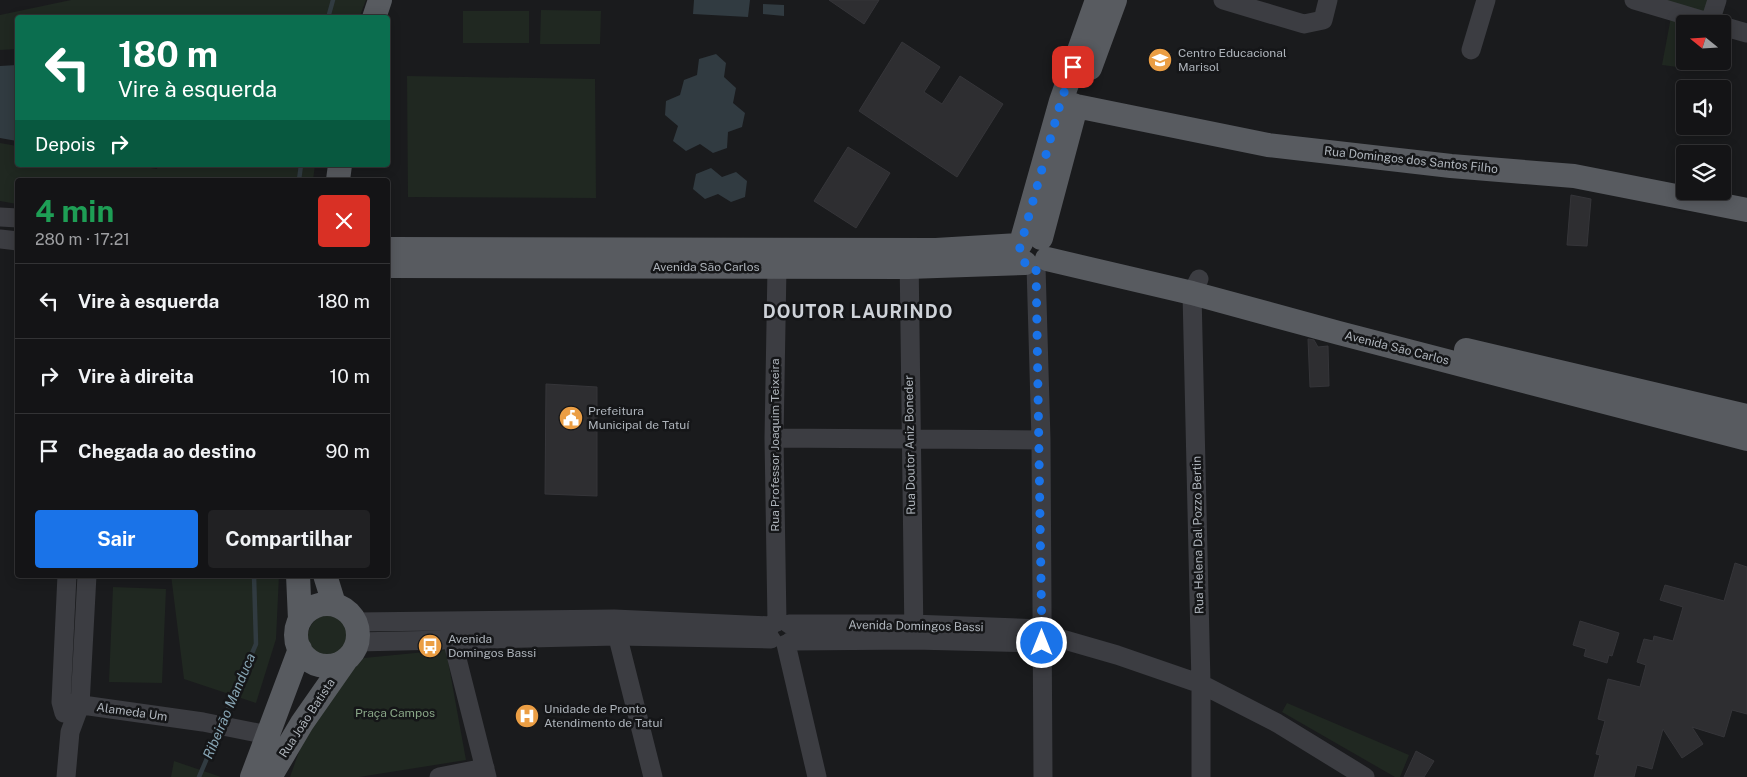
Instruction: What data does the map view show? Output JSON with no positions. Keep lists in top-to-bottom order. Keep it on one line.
{"streets":{"main road":["Rua Domingos dos Santos Filho","Avenida São Carlos","Rua João Batista"],"street":["Rua Professor Joaquim Teixeira","Rua Doutor Aniz Boneder","Rua Helena Dal Pozzo Bertin","Avenida Domingos Bassi","Alameda Um"]},"crossings":[["Avenida São Carlos","Rua Professor Joaquim Teixeira"],["Avenida São Carlos","Rua Doutor Aniz Boneder"],["Avenida São Carlos","Rua Helena Dal Pozzo Bertin"],["Rua Professor Joaquim Teixeira","Avenida Domingos Bassi"],["Rua Doutor Aniz Boneder","Avenida Domingos Bassi"],["Rua Helena Dal Pozzo Bertin","Avenida Domingos Bassi"],["Avenida Domingos Bassi","Rua João Batista"]],"districts":["DOUTOR LAURINDO"],"water":["Ribeirão Manduca"],"parks":["Praça Campos"],"places":{"school or university":["Centro Educacional Marisol"],"public building":["Prefeitura Municipal de Tatuí"],"bus stop":["Avenida Domingos Bassi"],"hospital":["Unidade de Pronto Atendimento de Tatuí"]},"north":"left","page":{"turn":["180 m","Vire à esquerda"],"then":"Depois","heading":["4 min","280 m · 17:21"],"list":[{"name":"Vire à esquerda","value":"180 m"},{"name":"Vire à direita","value":"10 m"},{"name":"Chegada ao destino","value":"90 m"}],"buttons":["Sair","Compartilhar"]}}
